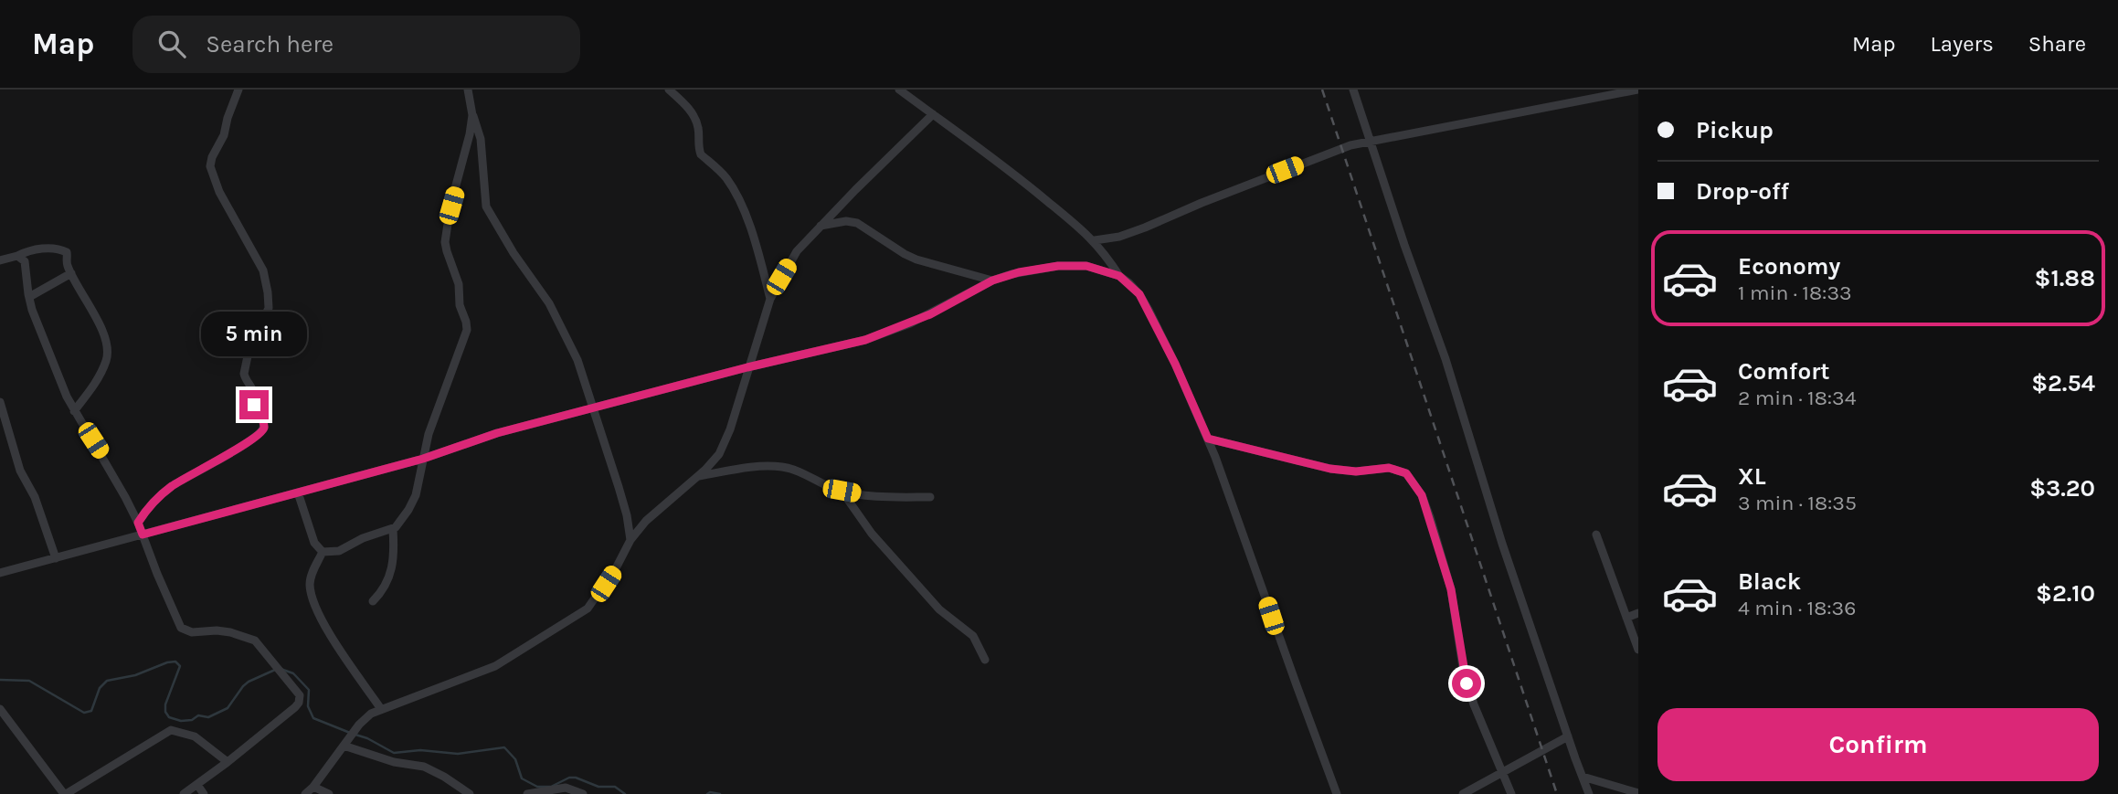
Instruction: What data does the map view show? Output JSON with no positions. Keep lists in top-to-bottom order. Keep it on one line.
{"page":{"header":"Map","search":"Search here","nav":["Map","Layers","Share"],"banner":["Pickup","Drop-off"],"list":[{"name":"Economy","note":"1 min · 18:33","value":"$1.88"},{"name":"Comfort","note":"2 min · 18:34","value":"$2.54"},{"name":"XL","note":"3 min · 18:35","value":"$3.20"},{"name":"Black","note":"4 min · 18:36","value":"$2.10"}],"bubble":"5 min","buttons":"Confirm"}}
